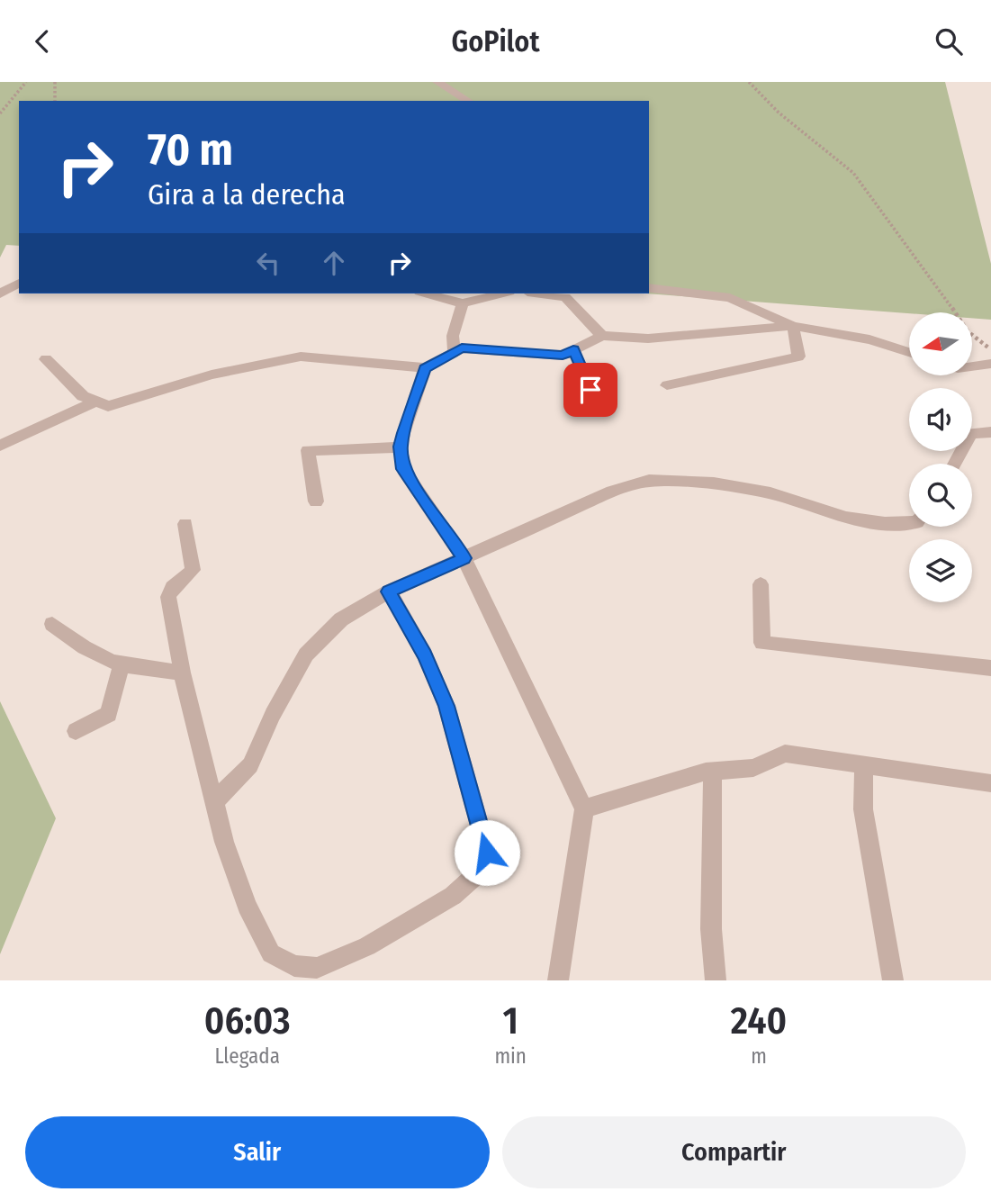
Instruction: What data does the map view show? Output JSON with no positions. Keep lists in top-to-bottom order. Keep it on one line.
{"north":"left","page":{"header":"GoPilot","turn":["70 m","Gira a la derecha"],"eta":["06:03","Llegada","1","min","240","m"],"buttons":["Salir","Compartir"]}}
